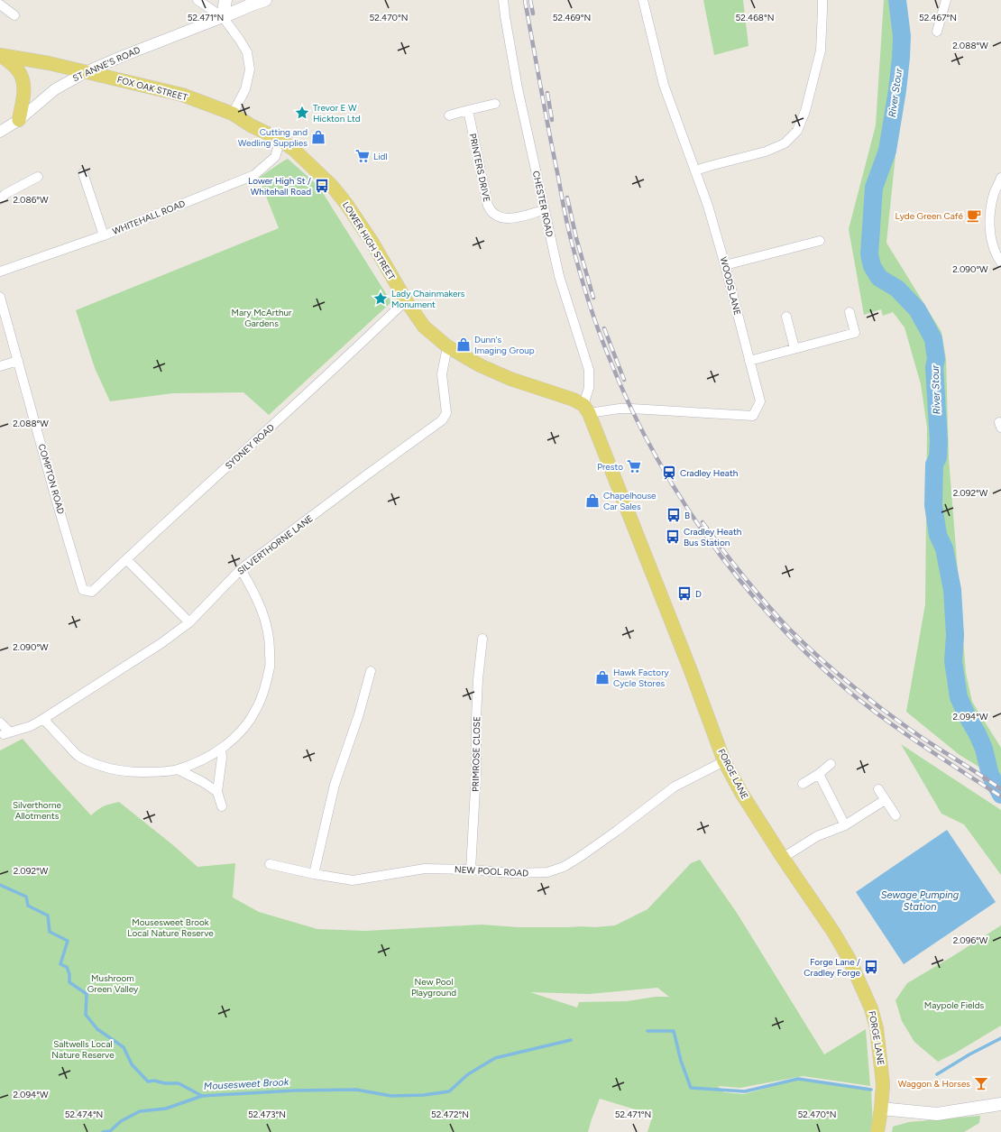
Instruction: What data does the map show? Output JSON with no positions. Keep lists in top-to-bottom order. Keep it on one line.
{"streets":{"main road":["FOX OAK STREET","LOWER HIGH STREET","FORGE LANE"],"street":["ST ANNE'S ROAD","PRINTERS DRIVE","CHESTER ROAD","WHITEHALL ROAD","WOODS LANE","SYDNEY ROAD","COMPTON ROAD","SILVERTHORNE LANE","PRIMROSE CLOSE","NEW POOL ROAD"]},"crossings":[["ST ANNE'S ROAD","FOX OAK STREET"],["FOX OAK STREET","WHITEHALL ROAD"],["FOX OAK STREET","LOWER HIGH STREET"],["PRINTERS DRIVE","CHESTER ROAD"],["CHESTER ROAD","LOWER HIGH STREET"],["CHESTER ROAD","WOODS LANE"],["CHESTER ROAD","FORGE LANE"],["LOWER HIGH STREET","WOODS LANE"],["LOWER HIGH STREET","SYDNEY ROAD"],["LOWER HIGH STREET","SILVERTHORNE LANE"],["LOWER HIGH STREET","FORGE LANE"],["WOODS LANE","FORGE LANE"],["SYDNEY ROAD","COMPTON ROAD"],["PRIMROSE CLOSE","NEW POOL ROAD"],["FORGE LANE","NEW POOL ROAD"]],"water":["River Stour","Sewage Pumping Station","Mousesweet Brook"],"parks":["Mary McArthur Gardens","Silverthorne Allotments","Mousesweet Brook Local Nature Reserve","Mushroom Green Valley","New Pool Playground","Maypole Fields","Saltwells Local Nature Reserve"],"places":{"place":["Trevor E W Hickton Ltd","Lady Chainmakers Monument"],"shop":["Cutting and Wedling Supplies","Dunn's Imaging Group","Chapelhouse Car Sales","Hawk Factory Cycle Stores"],"supermarket":["Lidl","Presto"],"bus stop":["Lower High St / Whitehall Road","B","Cradley Heath Bus Station","D","Forge Lane / Cradley Forge"],"cafe":["Lyde Green Café"],"station":["Cradley Heath"],"bar":["Waggon & Horses"]},"coordinates":["52.471°N","52.470°N","52.469°N","52.468°N","52.467°N","2.088°W","2.086°W","2.090°W","2.092°W","2.094°W","2.096°W","52.474°N","52.473°N","52.472°N"]}
